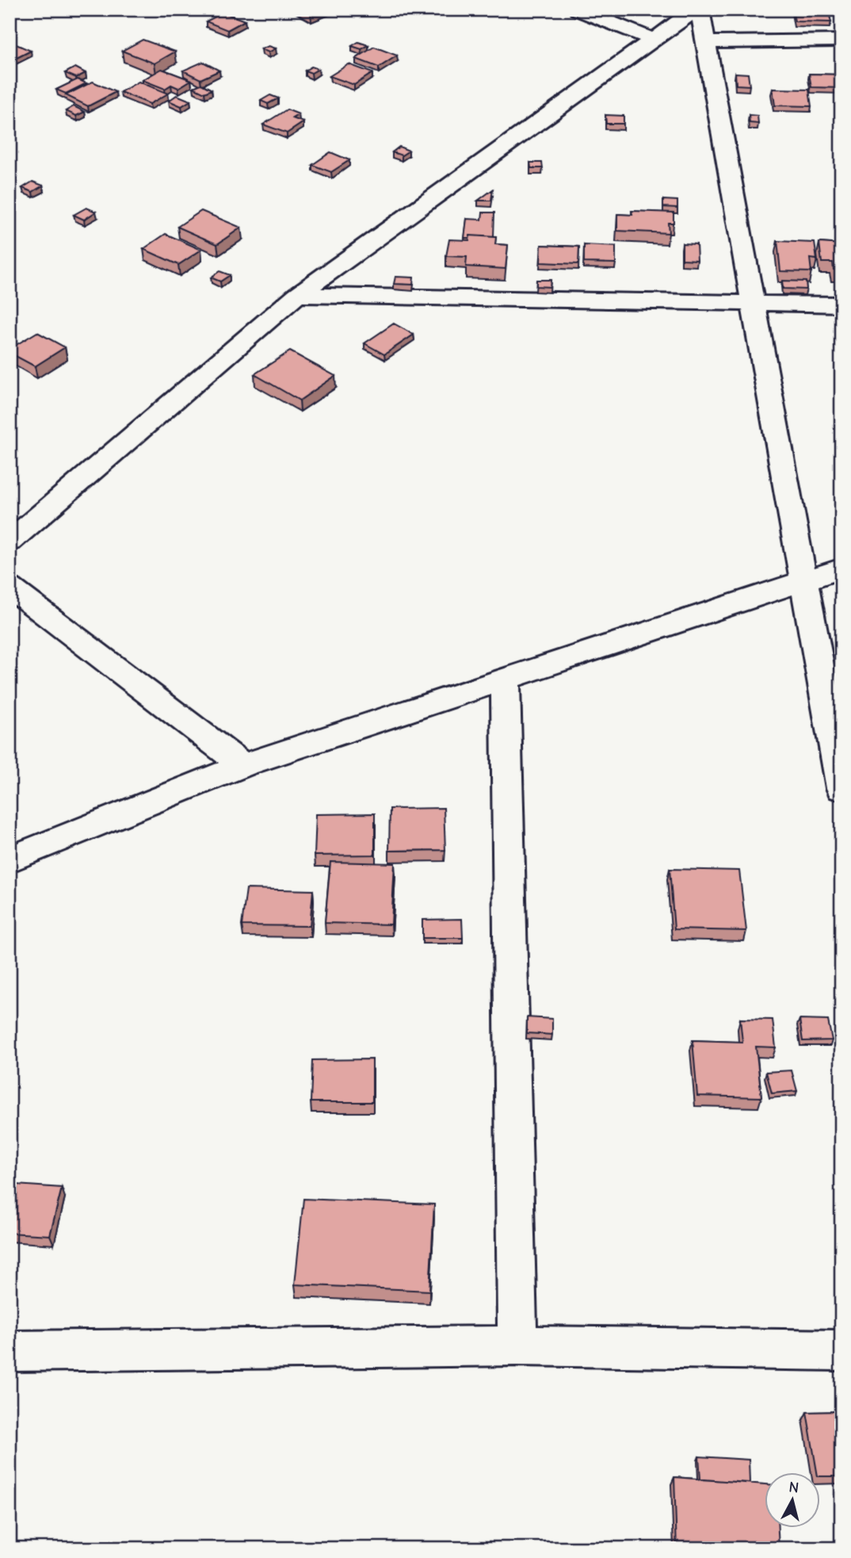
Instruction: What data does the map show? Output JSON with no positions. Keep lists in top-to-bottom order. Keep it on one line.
{"north":"top"}
